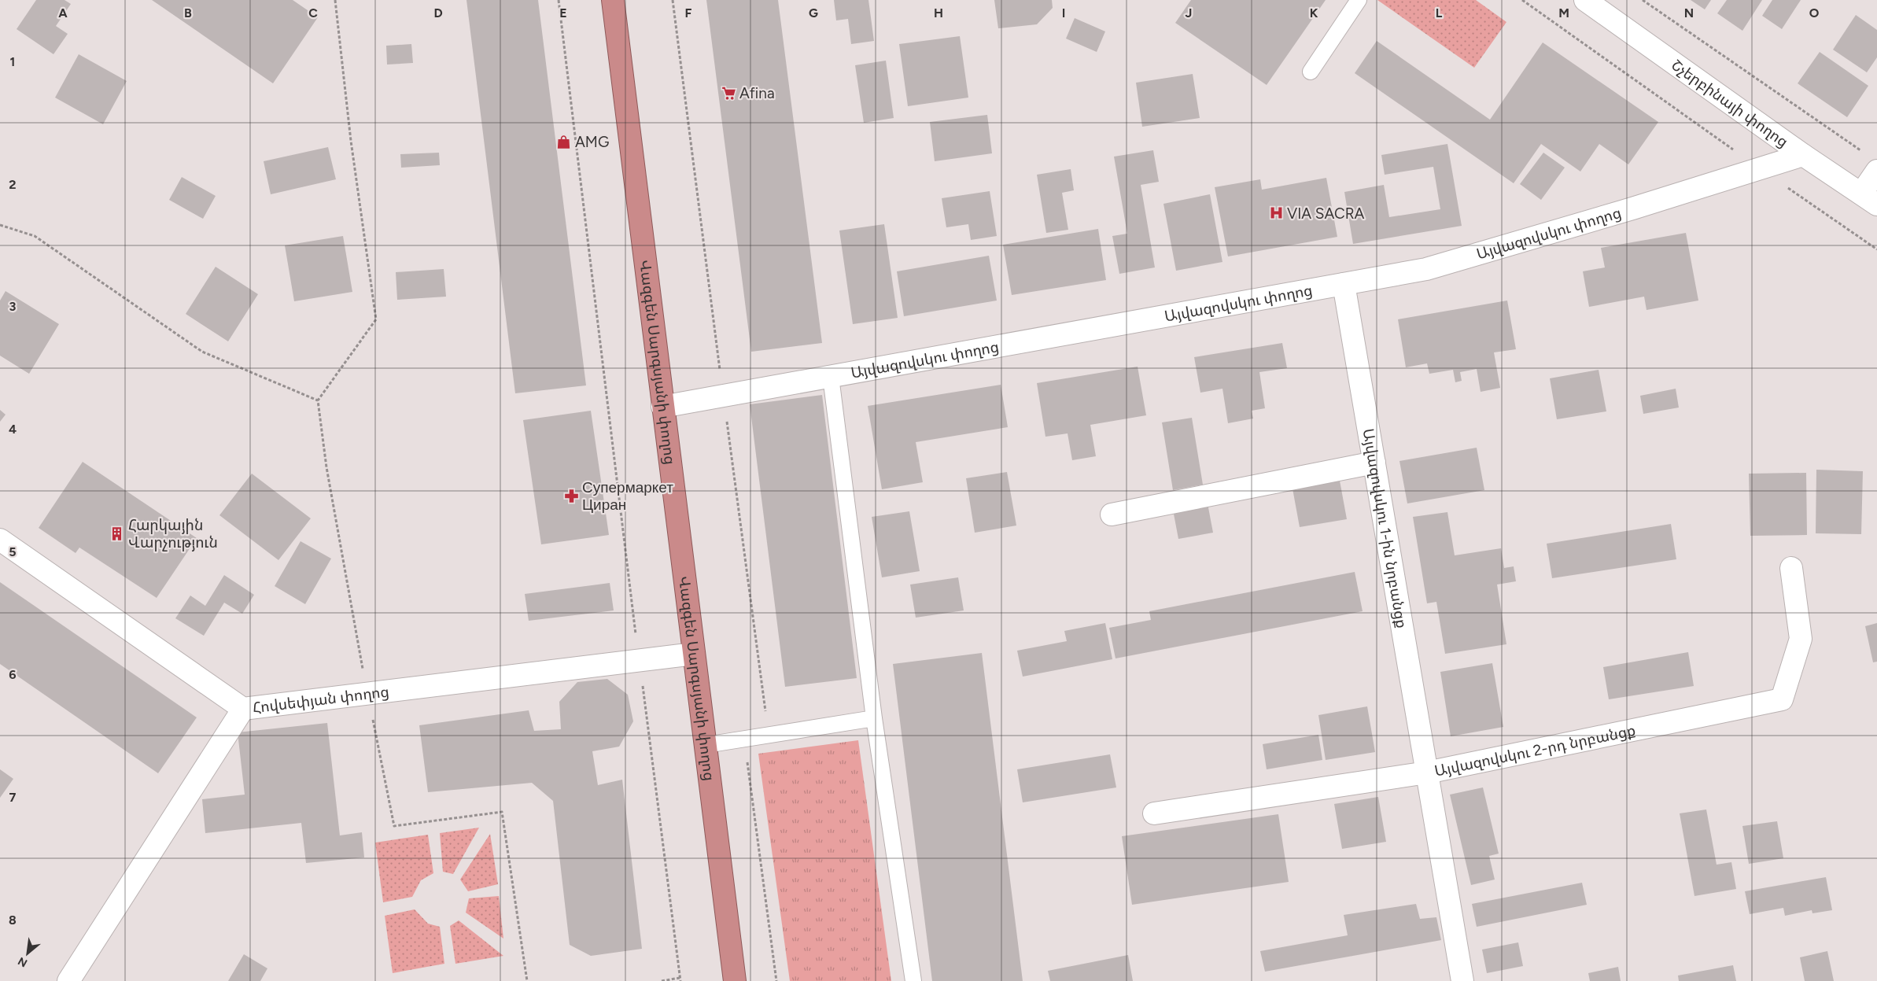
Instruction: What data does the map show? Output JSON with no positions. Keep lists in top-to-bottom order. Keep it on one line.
{"streets":{"highway":["Վազգեն Սարգսյանի փողոց"],"street":["Շչերբինայի փողոց","Այվազովսկու փողոց","Այվազովսկու 1-ին նրբանցք","Հովսեփյան փողոց","Այվազովսկու 2-րդ նրբանցք"]},"crossings":[["Շչերբինայի փողոց","Այվազովսկու փողոց"],["Այվազովսկու փողոց","Վազգեն Սարգսյանի փողոց"],["Այվազովսկու փողոց","Այվազովսկու 1-ին նրբանցք"],["Վազգեն Սարգսյանի փողոց","Հովսեփյան փողոց"],["Այվազովսկու 1-ին նրբանցք","Այվազովսկու 2-րդ նրբանցք"]],"places":{"supermarket":["Afina"],"shop":["AMG"],"hospital":["VIA SACRA"],"pharmacy":["Супермаркет Циран"],"building":["Հարկային Վարչություն"]},"north":"bottom left","grid":{"columns":["A","B","C","D","E","F","G","H","I","J","K","L","M","N","O"],"rows":["1","2","3","4","5","6","7","8"]}}
